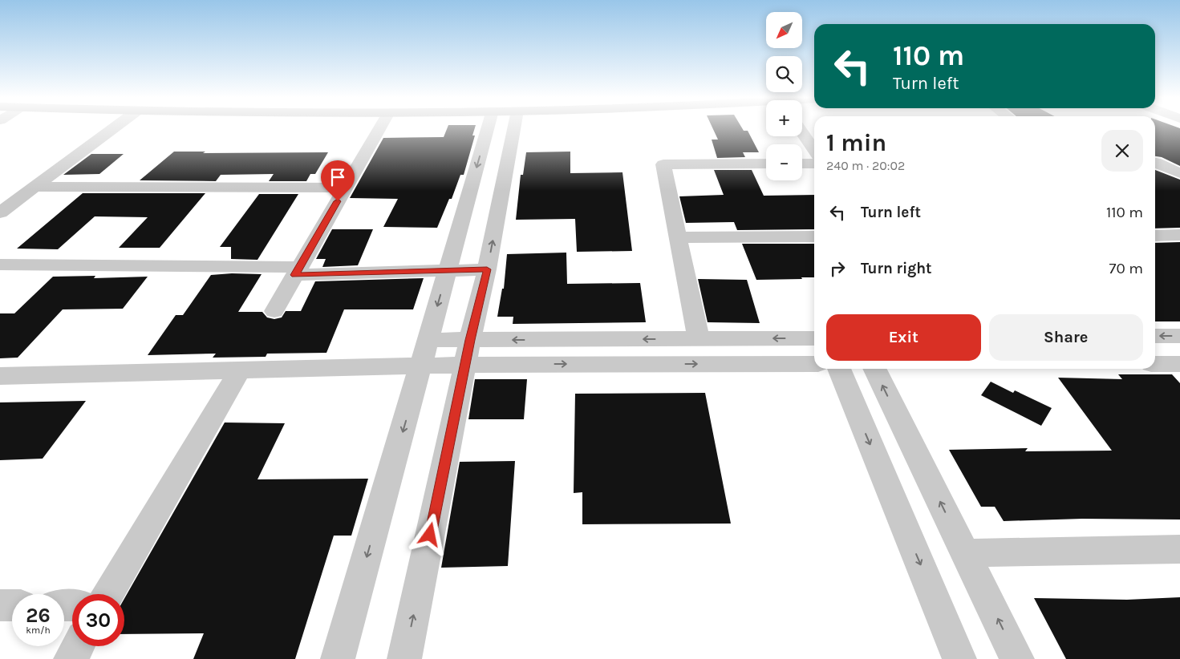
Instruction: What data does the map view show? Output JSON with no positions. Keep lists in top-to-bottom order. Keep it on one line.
{"north":"bottom left","page":{"map_buttons":["+","−"],"turn":["110 m","Turn left"],"heading":["1 min","240 m · 20:02"],"list":[{"name":"Turn left","value":"110 m"},{"name":"Turn right","value":"70 m"}],"buttons":["Exit","Share"],"speed":"26 km/h","limit":"30"}}
